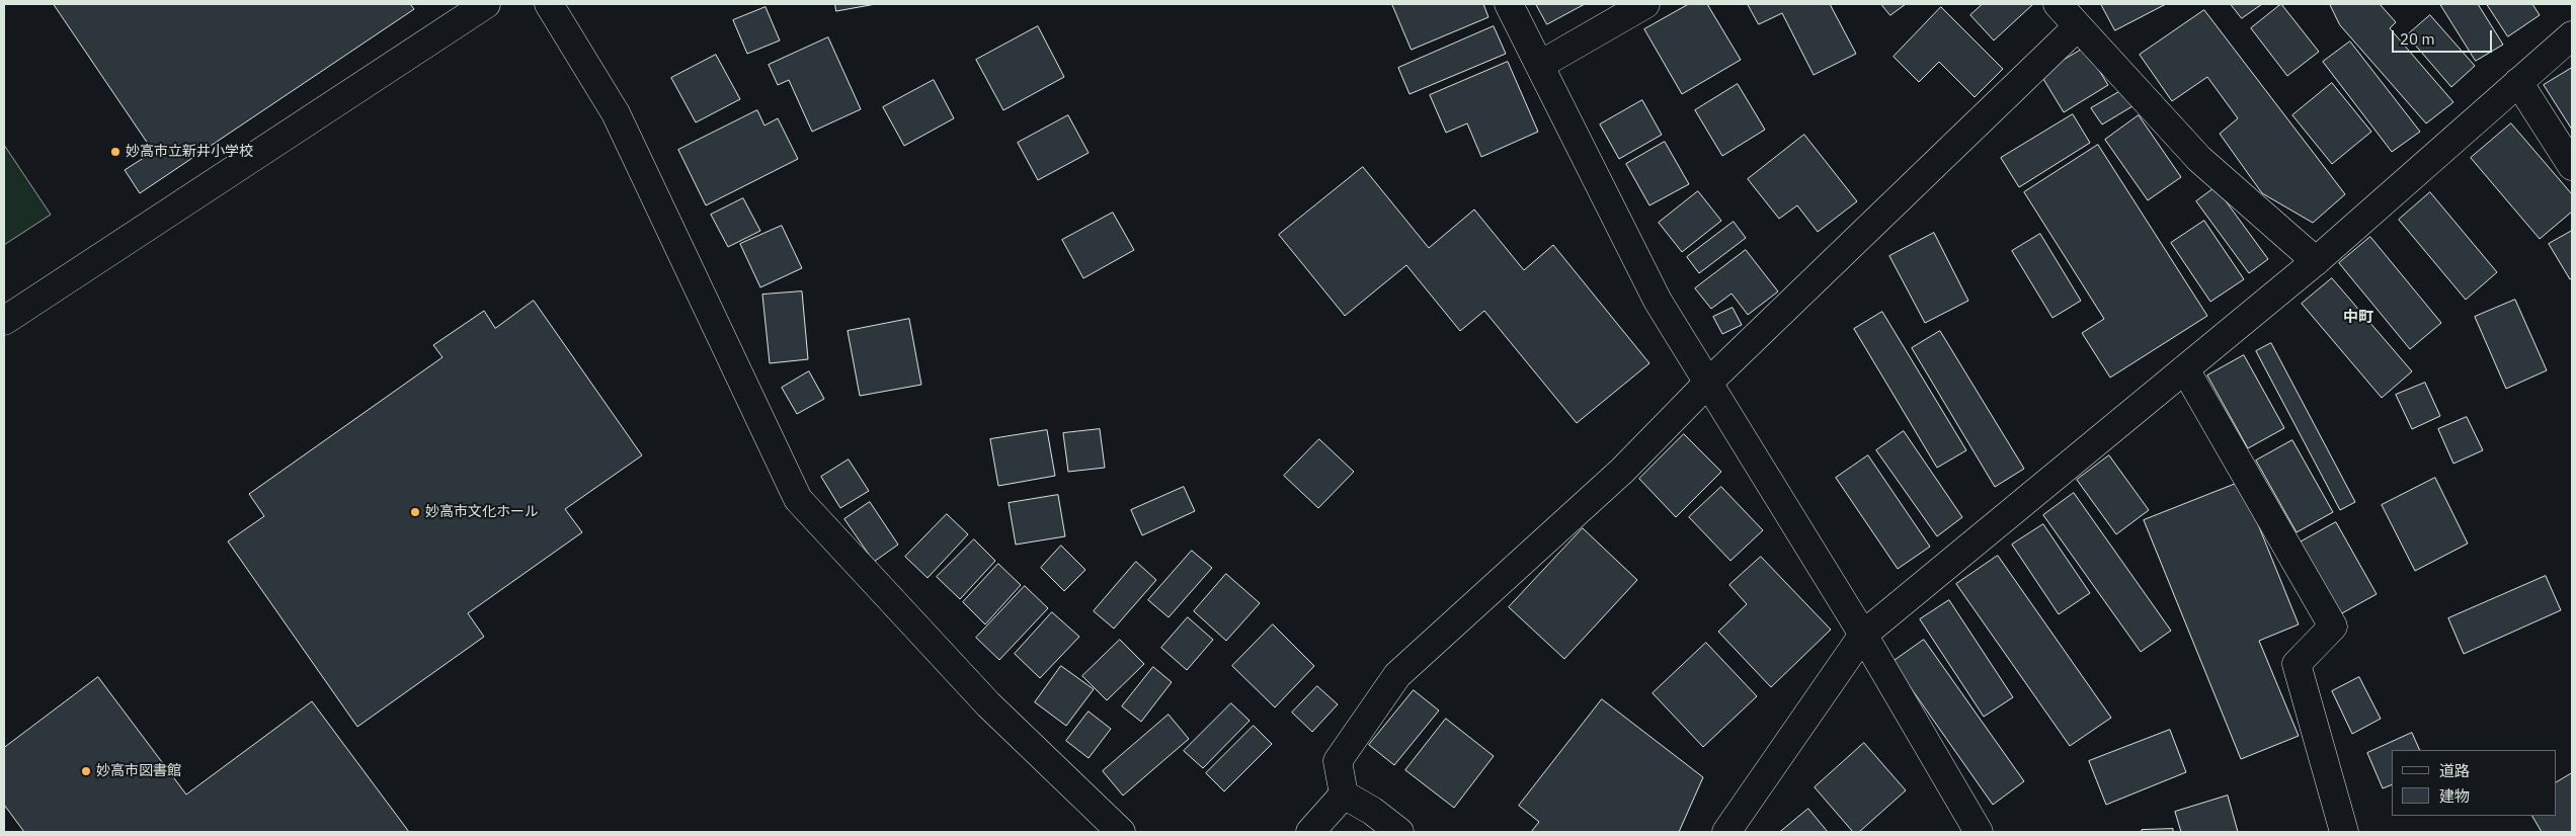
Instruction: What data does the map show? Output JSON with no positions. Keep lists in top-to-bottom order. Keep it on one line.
{"districts":["中町"],"places":["妙高市立新井小学校","妙高市文化ホール","妙高市図書館"],"legend":["道路","建物"],"scale_bar":"20 m"}
